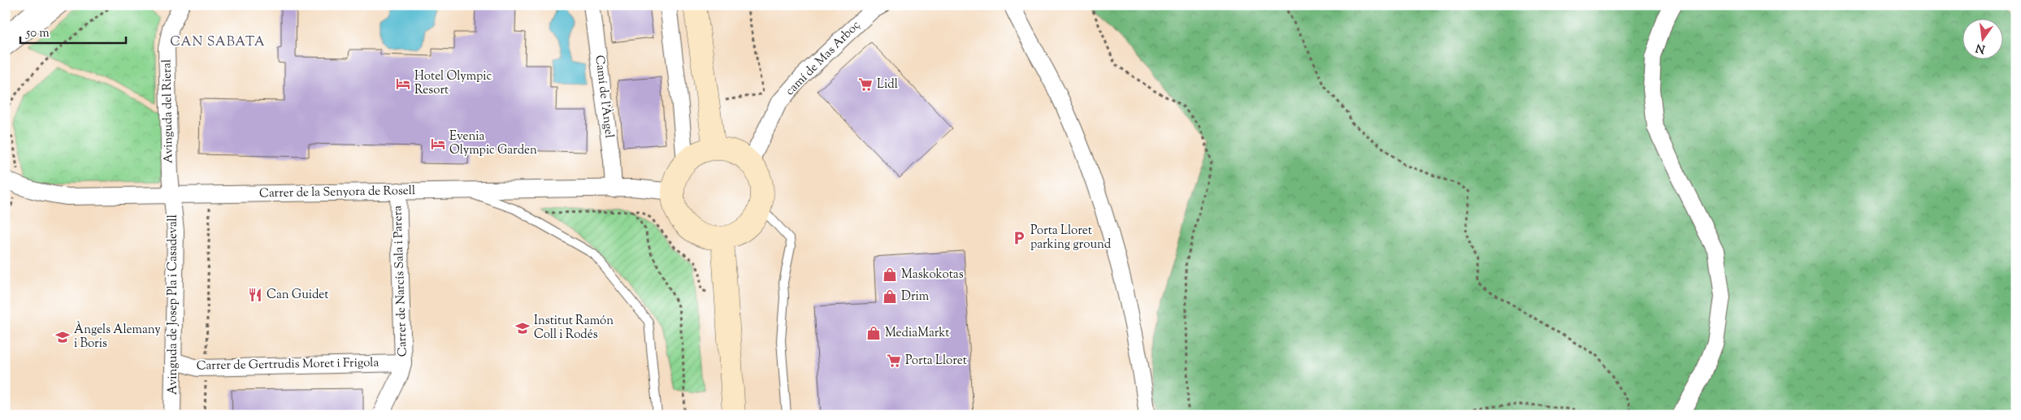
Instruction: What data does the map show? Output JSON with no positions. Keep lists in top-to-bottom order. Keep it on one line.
{"streets":{"street":["camí de Mas Arboç","Camí de l'Àngel","Avinguda del Rieral","Carrer de la Senyora de Rosell","Carrer de Narcís Sala i Parera","Avinguda de Josep Pla i Casadevall","Carrer de Gertrudis Moret i Frigola"]},"crossings":[["camí de Mas Arboç","Carrer de la Senyora de Rosell"],["Camí de l'Àngel","Carrer de la Senyora de Rosell"],["Avinguda del Rieral","Carrer de la Senyora de Rosell"],["Avinguda del Rieral","Avinguda de Josep Pla i Casadevall"],["Carrer de la Senyora de Rosell","Carrer de Narcís Sala i Parera"],["Carrer de la Senyora de Rosell","Avinguda de Josep Pla i Casadevall"],["Carrer de Narcís Sala i Parera","Carrer de Gertrudis Moret i Frigola"],["Avinguda de Josep Pla i Casadevall","Carrer de Gertrudis Moret i Frigola"]],"districts":["CAN SABATA"],"places":{"hotel":["Hotel Olympic Resort","Evenia Olympic Garden"],"supermarket":["Lidl","Porta Lloret"],"parking":["Porta Lloret parking ground"],"shop":["Maskokotas","Drim","MediaMarkt"],"restaurant":["Can Guidet"],"school or university":["Institut Ramón Coll i Rodés","Àngels Alemany i Boris"]},"scale_bar":"50 m","north":"bottom"}
